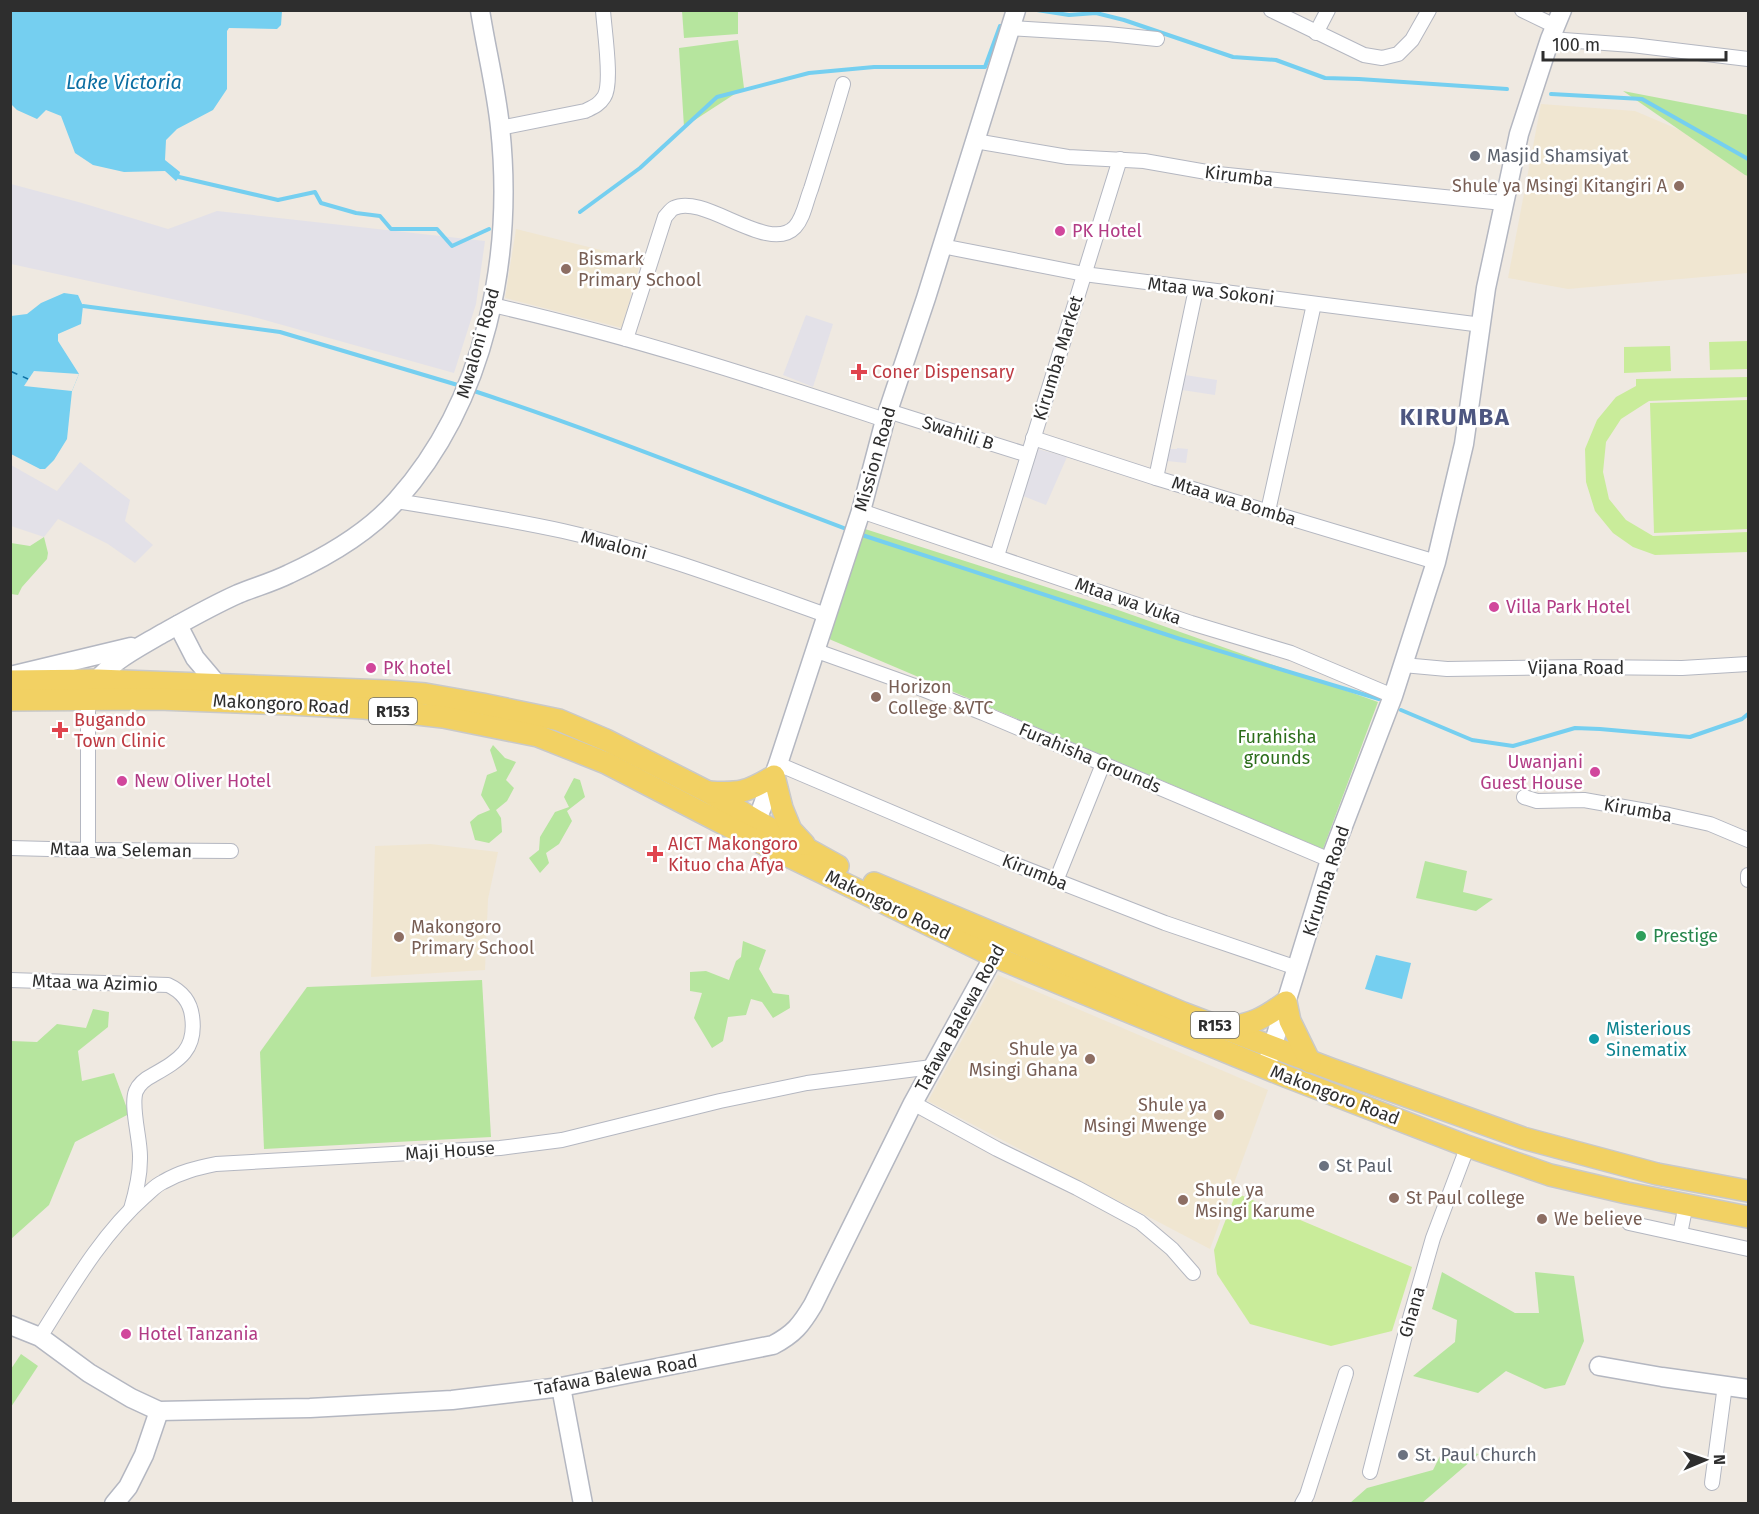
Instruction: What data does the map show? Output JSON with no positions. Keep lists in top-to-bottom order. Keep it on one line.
{"streets":{"main road":["Mwaloni Road","Mission Road","Makongoro Road","R153","Kirumba Road","Tafawa Balewa Road"],"street":["Kirumba","Mtaa wa Sokoni","Kirumba Market","Swahili B","Mtaa wa Bomba","Mwaloni","Mtaa wa Vuka","Vijana Road","Furahisha Grounds","Mtaa wa Seleman","Mtaa wa Azimio","Maji House","Ghana"]},"crossings":[["Kirumba","Kirumba Market"],["Kirumba","Mission Road"],["Kirumba","Kirumba Road"],["Mtaa wa Sokoni","Kirumba Market"],["Mtaa wa Sokoni","Mission Road"],["Mtaa wa Sokoni","Kirumba Road"],["Mwaloni Road","Mwaloni"],["Mwaloni Road","Makongoro Road"],["Kirumba Market","Swahili B"],["Kirumba Market","Mtaa wa Bomba"],["Kirumba Market","Mtaa wa Vuka"],["Swahili B","Mission Road"],["Mission Road","Mwaloni"],["Mission Road","Mtaa wa Vuka"],["Mission Road","Makongoro Road"],["Mission Road","Furahisha Grounds"],["Mtaa wa Bomba","Kirumba Road"],["Mtaa wa Vuka","Kirumba Road"],["Vijana Road","Kirumba Road"],["Makongoro Road","Kirumba Road"],["Makongoro Road","Tafawa Balewa Road"],["Furahisha Grounds","Kirumba Road"],["Mtaa wa Azimio","Maji House"],["Tafawa Balewa Road","Maji House"]],"districts":["KIRUMBA"],"water":["Lake Victoria"],"parks":["Furahisha grounds"],"places":{"other":["Masjid Shamsiyat","Shule ya Msingi Kitangiri A","PK Hotel","Bismark Primary School","Villa Park Hotel","PK hotel","Horizon College &VTC","Uwanjani Guest House","New Oliver Hotel","Prestige","Makongoro Primary School","Misterious Sinematix","Shule ya Msingi Ghana","Shule ya Msingi Mwenge","St Paul","St Paul college","Shule ya Msingi Karume","We believe","Hotel Tanzania","St. Paul Church"],"health":["Coner Dispensary","Bugando Town Clinic","AICT Makongoro Kituo cha Afya"]},"scale_bar":"100 m","north":"right"}
